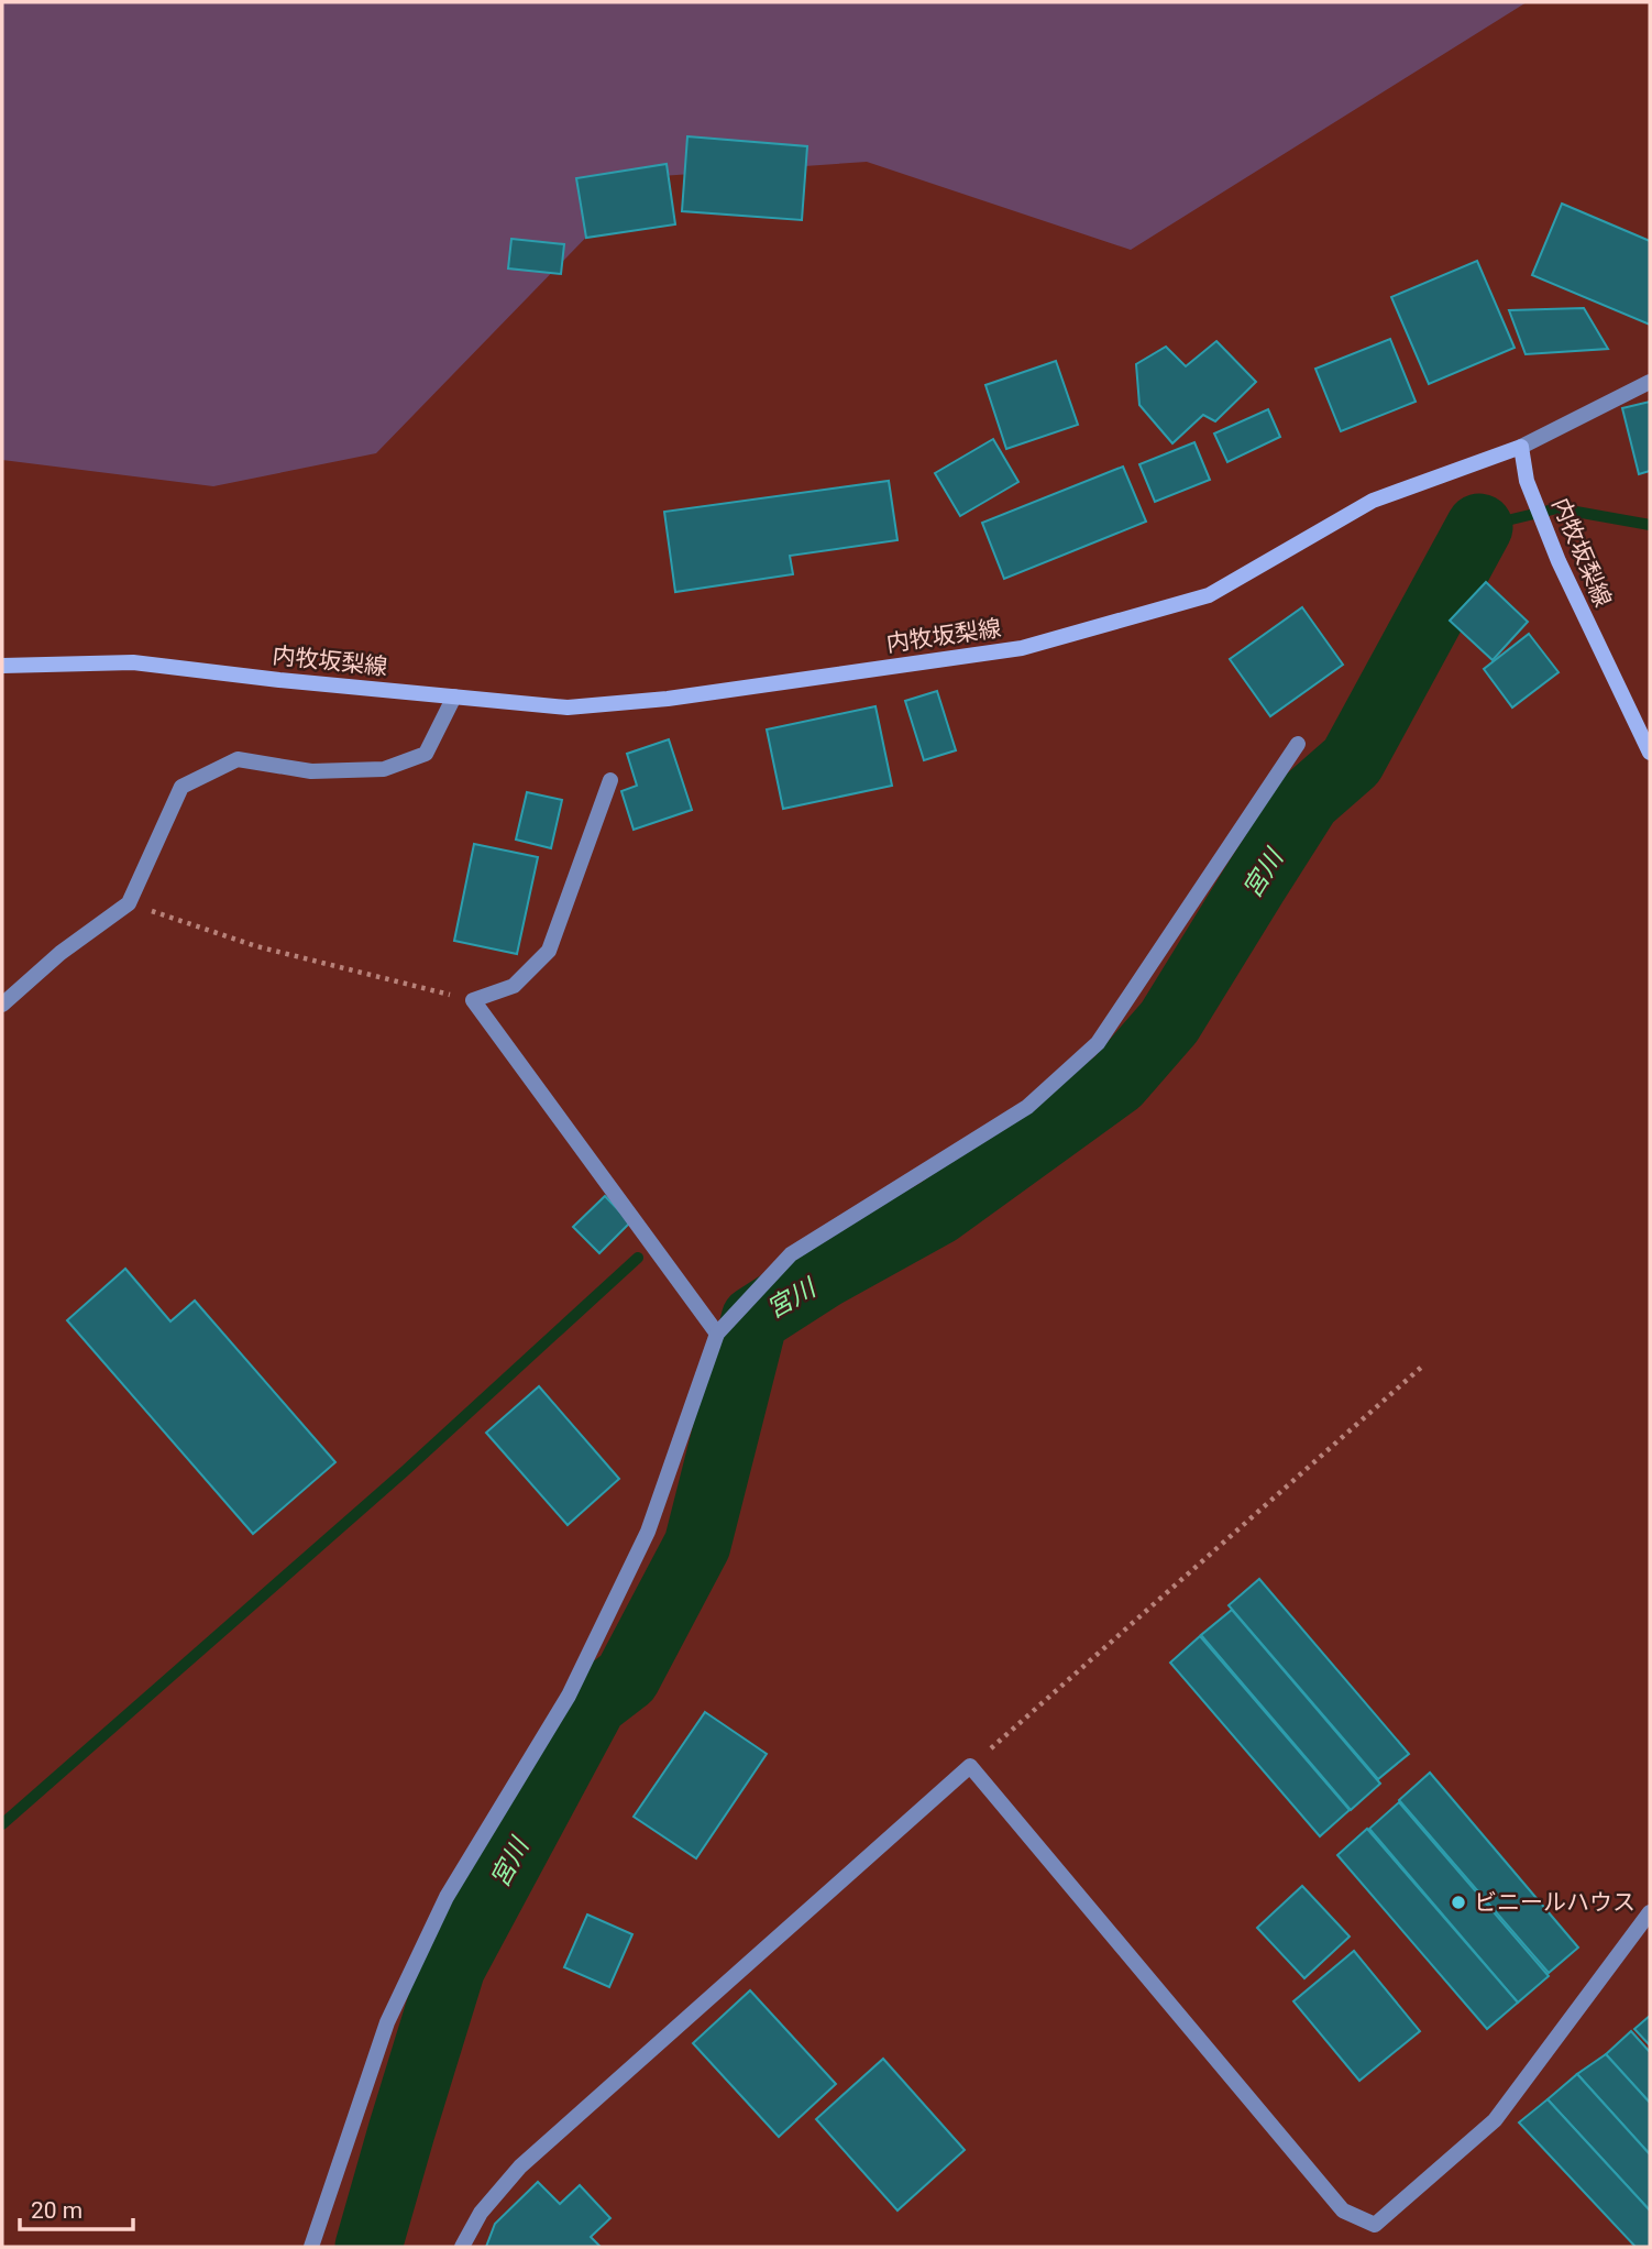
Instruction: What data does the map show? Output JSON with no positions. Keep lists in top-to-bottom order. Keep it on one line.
{"streets":{"main road":["内牧坂梨線"]},"water":["宮川"],"places":["ビニールハウス"],"scale_bar":"20 m"}
